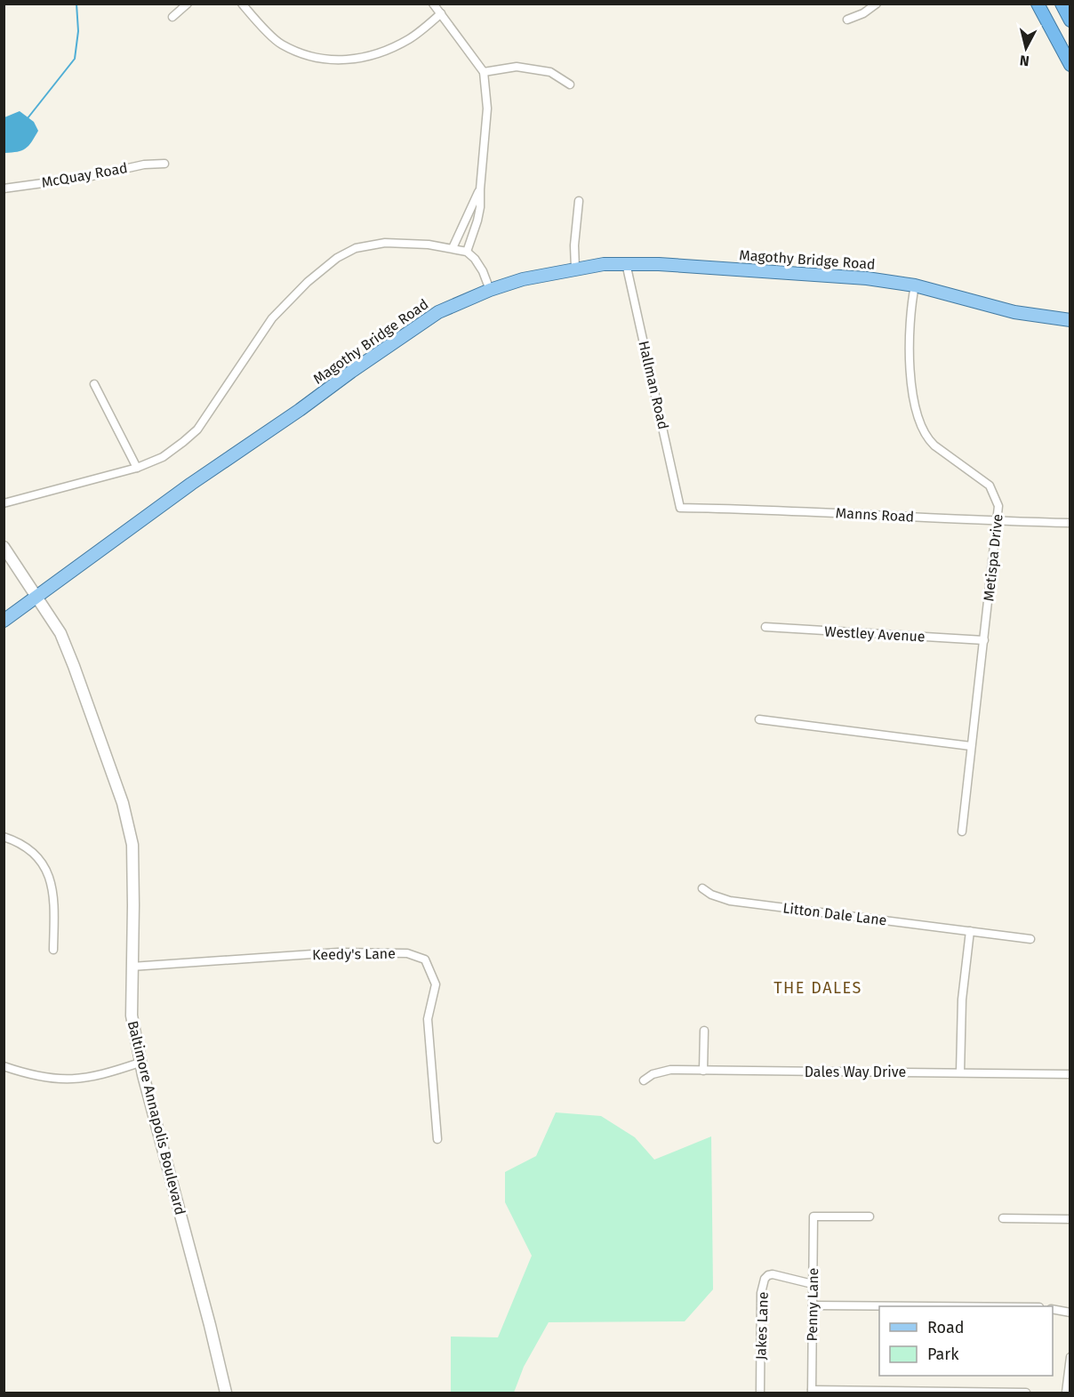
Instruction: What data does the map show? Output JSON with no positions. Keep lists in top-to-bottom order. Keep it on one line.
{"streets":{"main road":["Magothy Bridge Road","Baltimore Annapolis Boulevard"],"street":["McQuay Road","Hallman Road","Manns Road","Metispa Drive","Westley Avenue","Litton Dale Lane","Keedy's Lane","Dales Way Drive","Penny Lane","Jakes Lane"]},"crossings":[["Magothy Bridge Road","Hallman Road"],["Magothy Bridge Road","Metispa Drive"],["Magothy Bridge Road","Baltimore Annapolis Boulevard"],["Hallman Road","Manns Road"],["Manns Road","Metispa Drive"],["Metispa Drive","Westley Avenue"],["Keedy's Lane","Baltimore Annapolis Boulevard"],["Penny Lane","Jakes Lane"]],"districts":["THE DALES"],"legend":["Road","Park"],"north":"bottom"}
